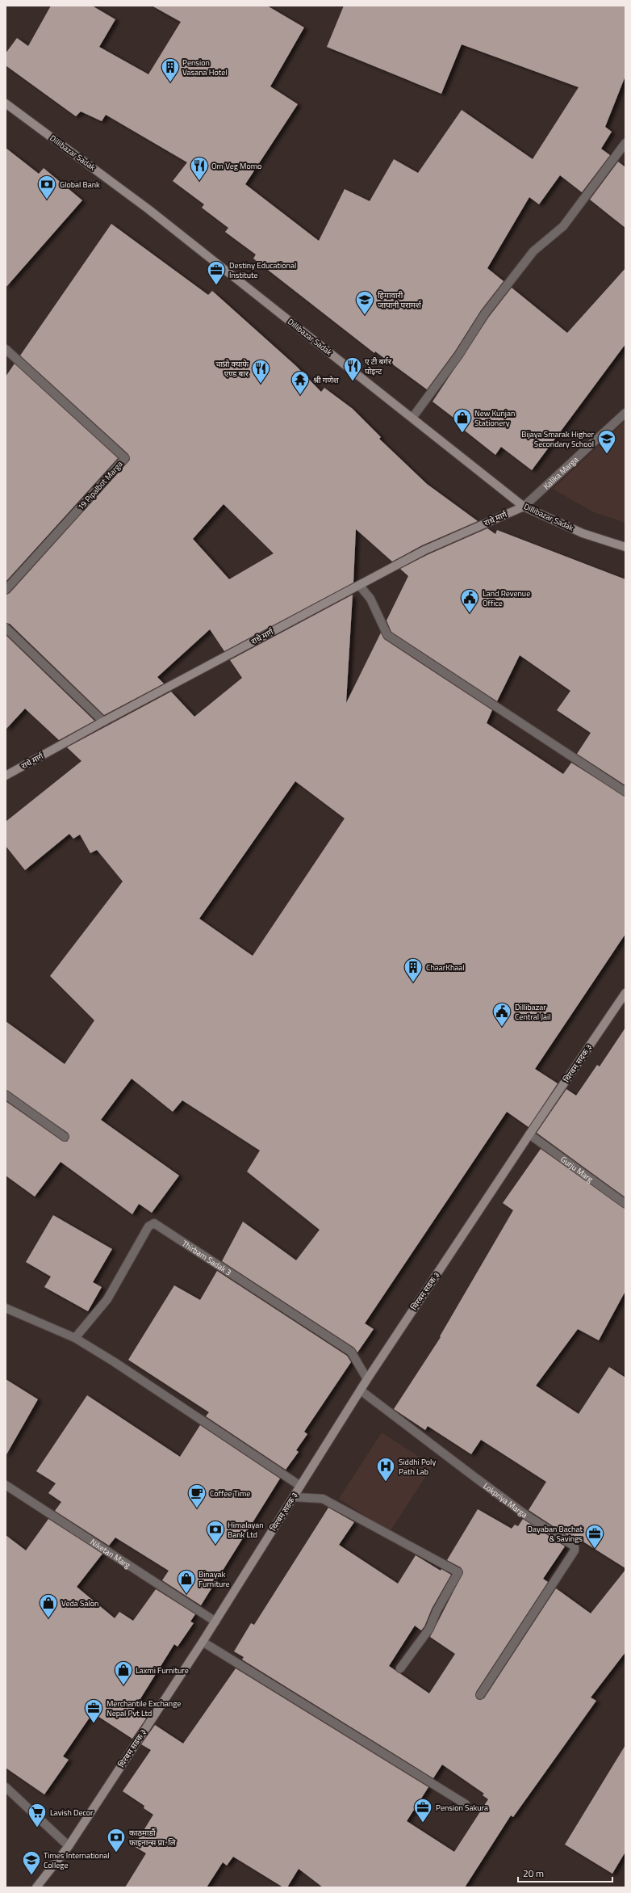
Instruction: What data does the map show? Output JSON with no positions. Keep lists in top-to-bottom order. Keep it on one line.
{"streets":{"main road":["Dillibazar Sadak","राधे मार्ग","थिरबम सदक ३","थिरबम सडक ३"],"street":["Kalika Marga","19 Pipalbot Marga","Gurju Marg","Thirbam Sadak 3","Lokpriya Marga","Niketan Marg"]},"crossings":[["Dillibazar Sadak","Kalika Marga"],["Dillibazar Sadak","राधे मार्ग"],["Kalika Marga","राधे मार्ग"],["थिरबम सदक ३","Gurju Marg"],["थिरबम सदक ३","थिरबम सडक ३"],["Gurju Marg","थिरबम सडक ३"],["Thirbam Sadak 3","थिरबम सडक ३"],["थिरबम सडक ३","Lokpriya Marga"],["थिरबम सडक ३","Niketan Marg"]],"places":{"building":["Pension Vasana Hotel","ChaarKhaal"],"restaurant":["Om Veg Momo","ए टी बर्गर पोइन्ट","चाप्रो क्याफे एण्ड बार"],"bank":["Global Bank","Himalayan Bank Ltd","काठमाडौं फाइनान्स प्रा. लि"],"office":["Destiny Educational Institute","Dayaban Bachat & Savings","Merchantile Exchange Nepal Pvt Ltd","Pension Sakura"],"school or university":["हिमावारी जापानी परामर्श","Bijaya Smarak Higher Secondary School","Times International College"],"temple":["श्री गणेश"],"shop":["New Kunjan Stationery","Binayak Furniture","Veda Salon","Laxmi Furniture"],"public building":["Land Revenue Office","Dillibazar Central Jail"],"hospital":["Siddhi Poly Path Lab"],"cafe":["Coffee Time"],"supermarket":["Lavish Decor"]},"scale_bar":"20 m"}
